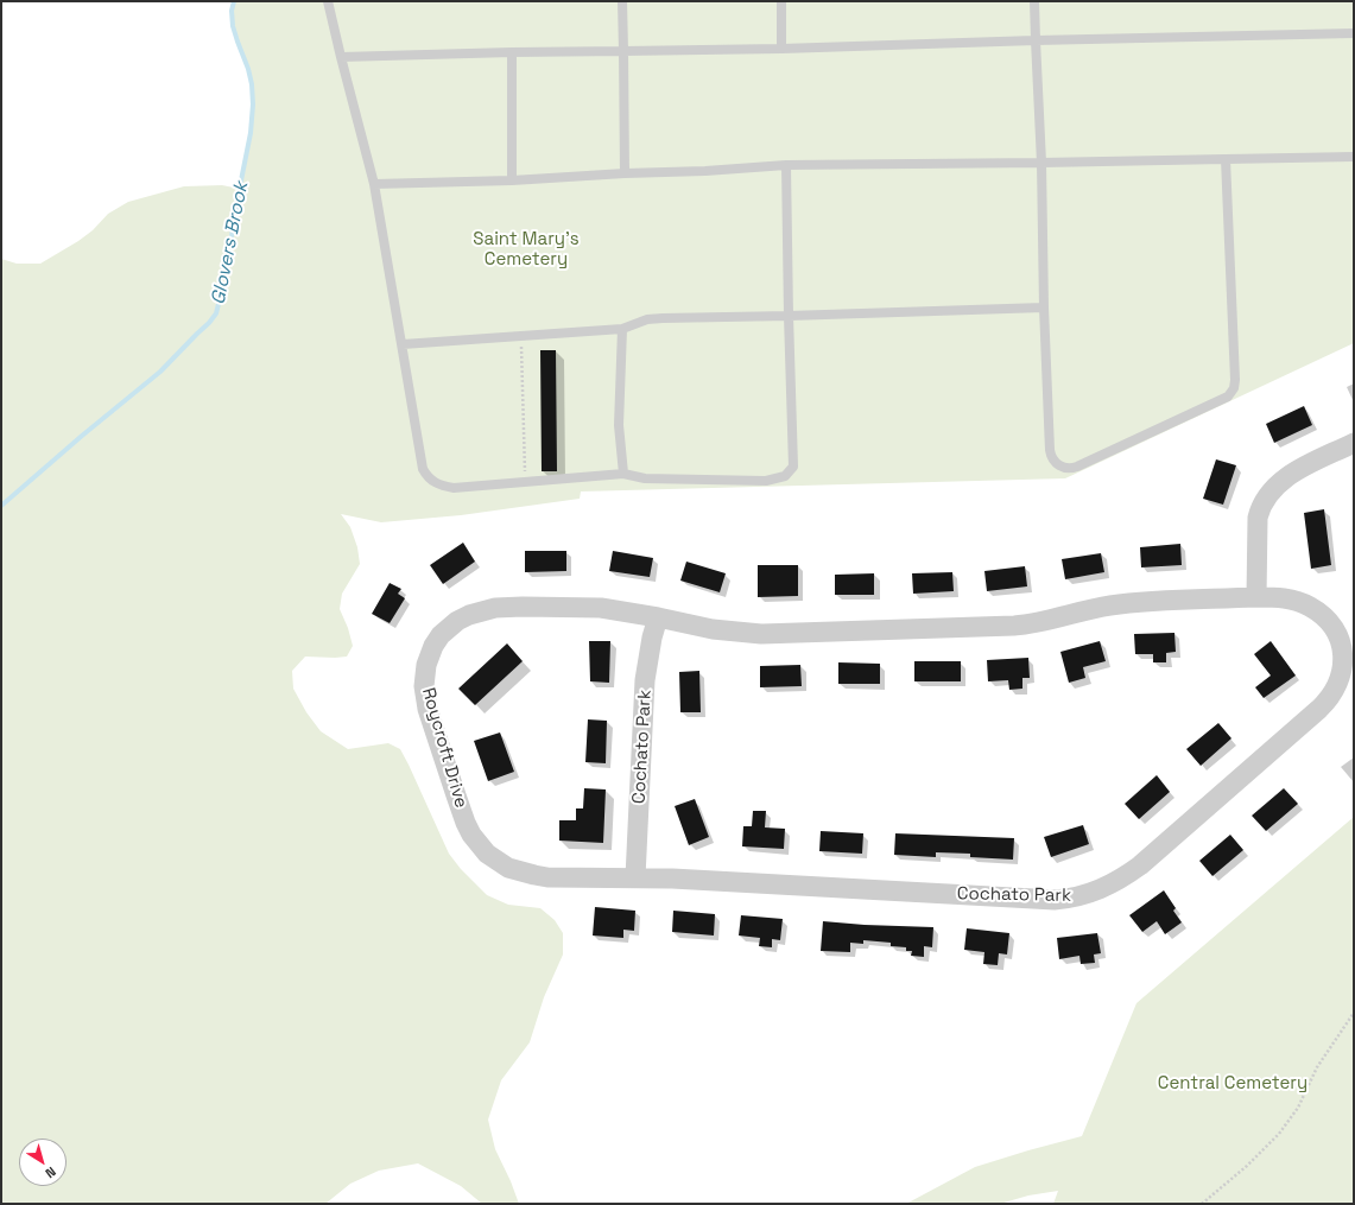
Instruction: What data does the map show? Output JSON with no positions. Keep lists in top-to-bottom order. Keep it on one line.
{"streets":{"street":["Cochato Park","Roycroft Drive"]},"crossings":[["Cochato Park","Roycroft Drive"]],"water":["Glovers Brook"],"parks":["Saint Mary's Cemetery","Central Cemetery"],"north":"bottom right"}
